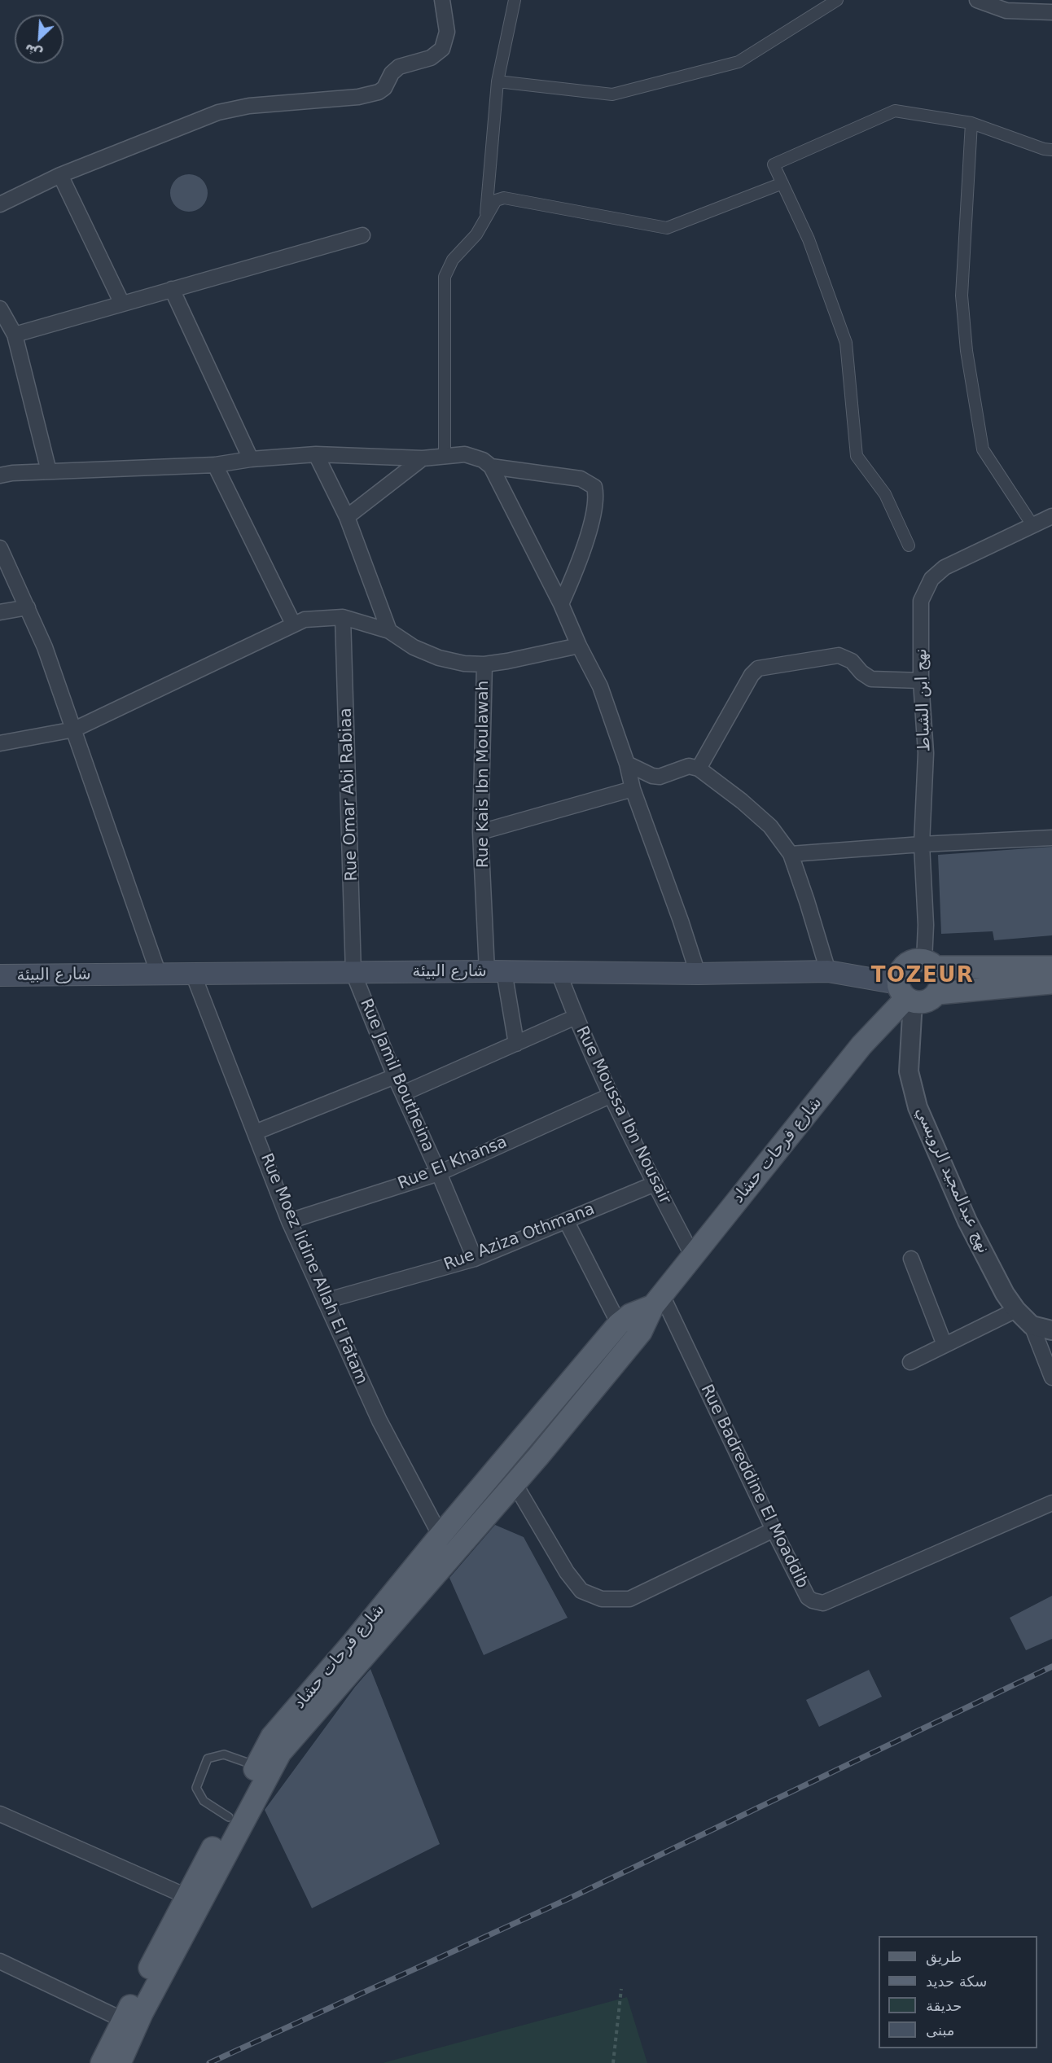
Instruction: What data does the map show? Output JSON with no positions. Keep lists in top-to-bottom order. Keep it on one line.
{"streets":{"main road":["شارع البيئة","شارع فرحات حشاد"],"street":["نهج ابن الشباط","Rue Kais Ibn Moulawah","Rue Omar Abi Rabiaa","Rue Jamil Boutheina","Rue Moussa Ibn Nousair","Rue El Khansa","نهج عبدالمجيد الرويسي","Rue Aziza Othmana","Rue Moez lidine Allah El Fatam","Rue Badreddine El Moaddib"]},"crossings":[["نهج ابن الشباط","شارع البيئة"],["نهج ابن الشباط","شارع فرحات حشاد"],["نهج ابن الشباط","نهج عبدالمجيد الرويسي"],["Rue Kais Ibn Moulawah","شارع البيئة"],["Rue Omar Abi Rabiaa","شارع البيئة"],["Rue Omar Abi Rabiaa","Rue Jamil Boutheina"],["شارع البيئة","Rue Jamil Boutheina"],["شارع البيئة","Rue Moussa Ibn Nousair"],["شارع البيئة","شارع فرحات حشاد"],["شارع البيئة","نهج عبدالمجيد الرويسي"],["شارع البيئة","Rue Moez lidine Allah El Fatam"],["Rue Jamil Boutheina","Rue El Khansa"],["Rue Jamil Boutheina","Rue Aziza Othmana"],["Rue Moussa Ibn Nousair","شارع فرحات حشاد"],["Rue Moussa Ibn Nousair","Rue El Khansa"],["Rue Moussa Ibn Nousair","Rue Aziza Othmana"],["شارع فرحات حشاد","نهج عبدالمجيد الرويسي"],["شارع فرحات حشاد","Rue Moez lidine Allah El Fatam"],["شارع فرحات حشاد","Rue Badreddine El Moaddib"],["Rue El Khansa","Rue Moez lidine Allah El Fatam"],["Rue Aziza Othmana","Rue Moez lidine Allah El Fatam"]],"districts":["TOZEUR"],"legend":["طريق","سكة حديد","حديقة","مبنى"],"north":"bottom left"}
